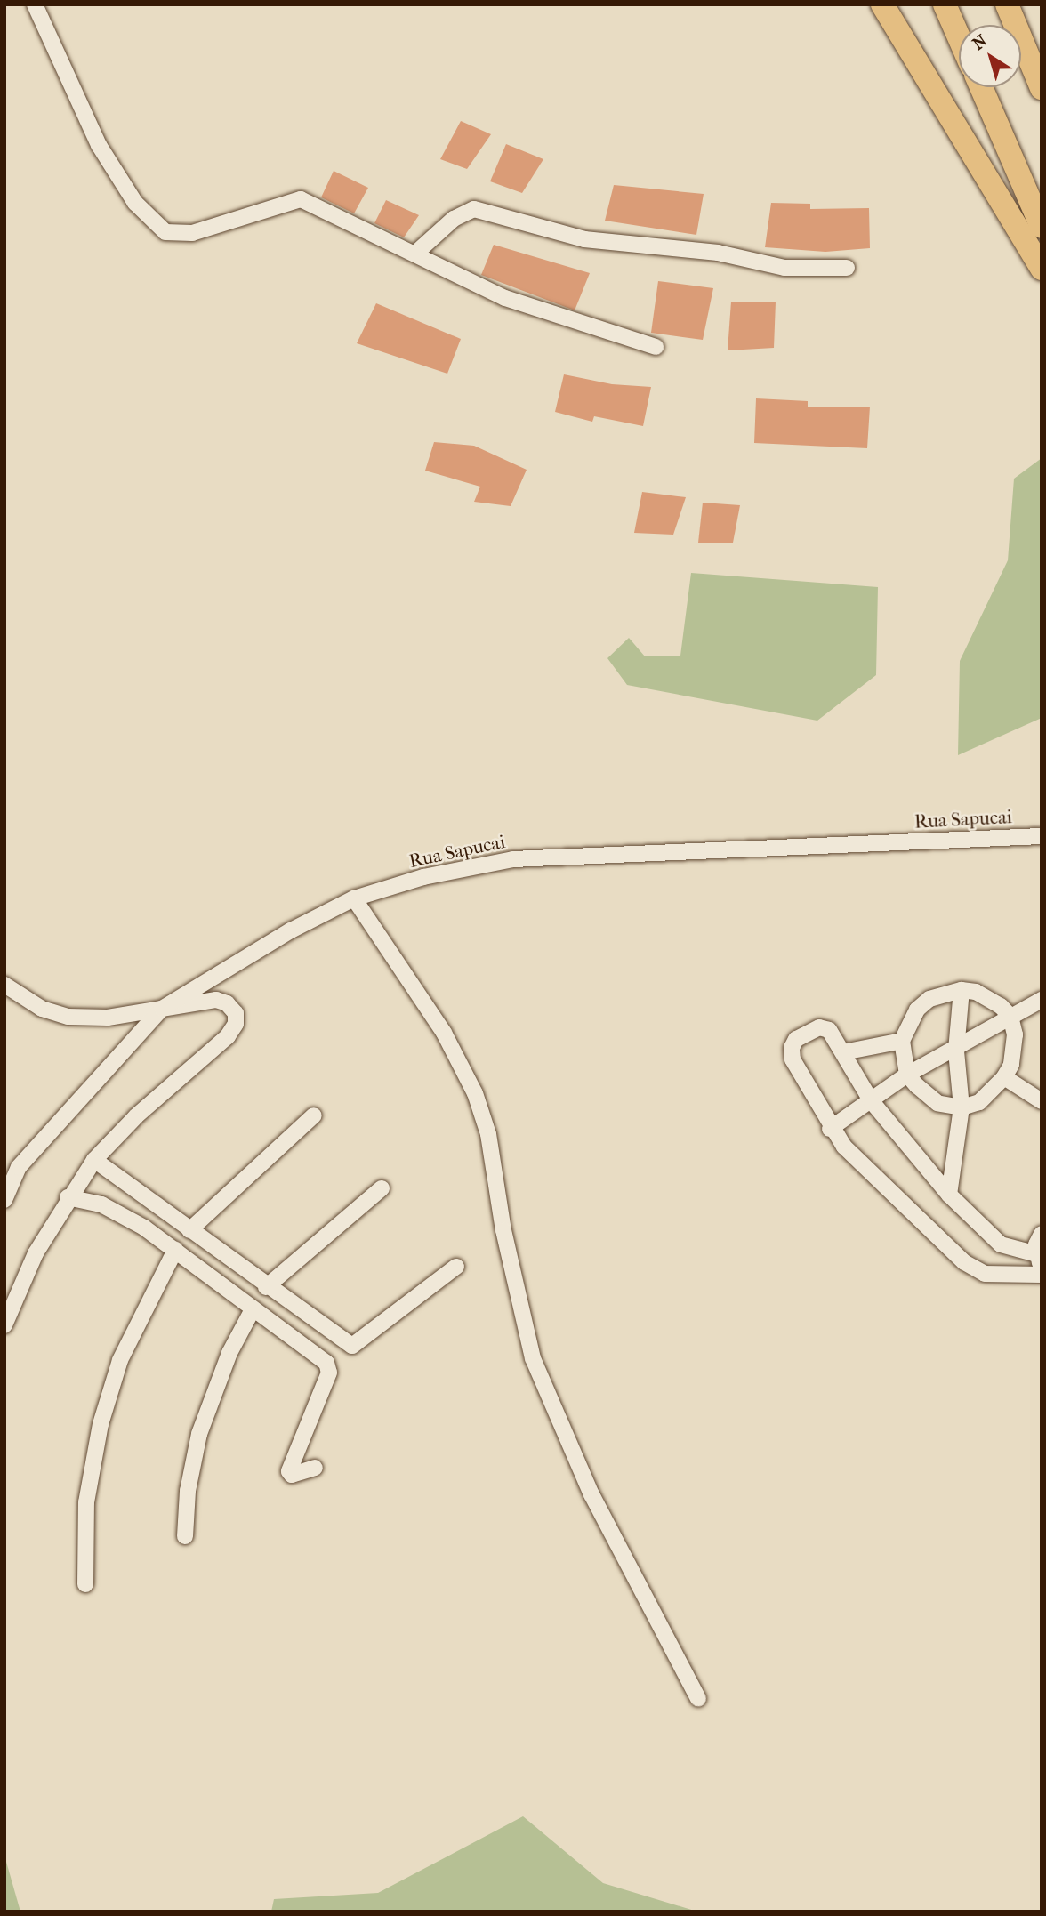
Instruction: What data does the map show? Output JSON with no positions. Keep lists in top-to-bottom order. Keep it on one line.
{"streets":{"street":["Rua Sapucai"]},"north":"top left"}
